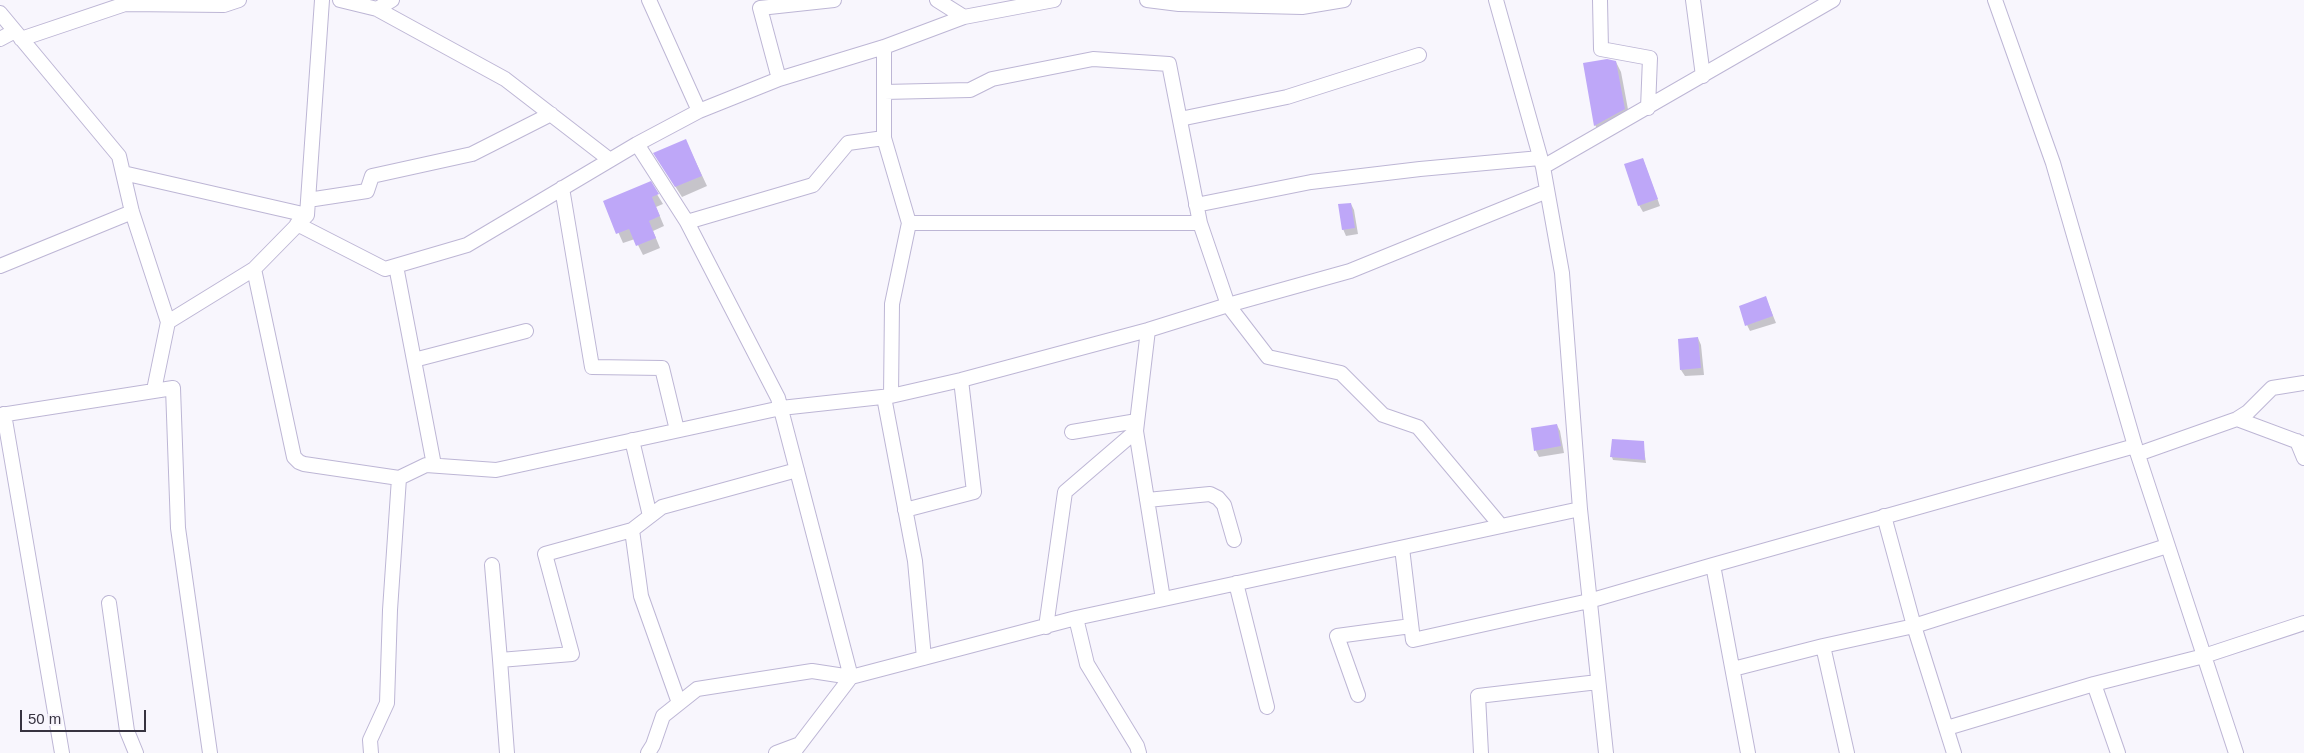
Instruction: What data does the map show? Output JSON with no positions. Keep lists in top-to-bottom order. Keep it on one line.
{"scale_bar":"50 m"}
